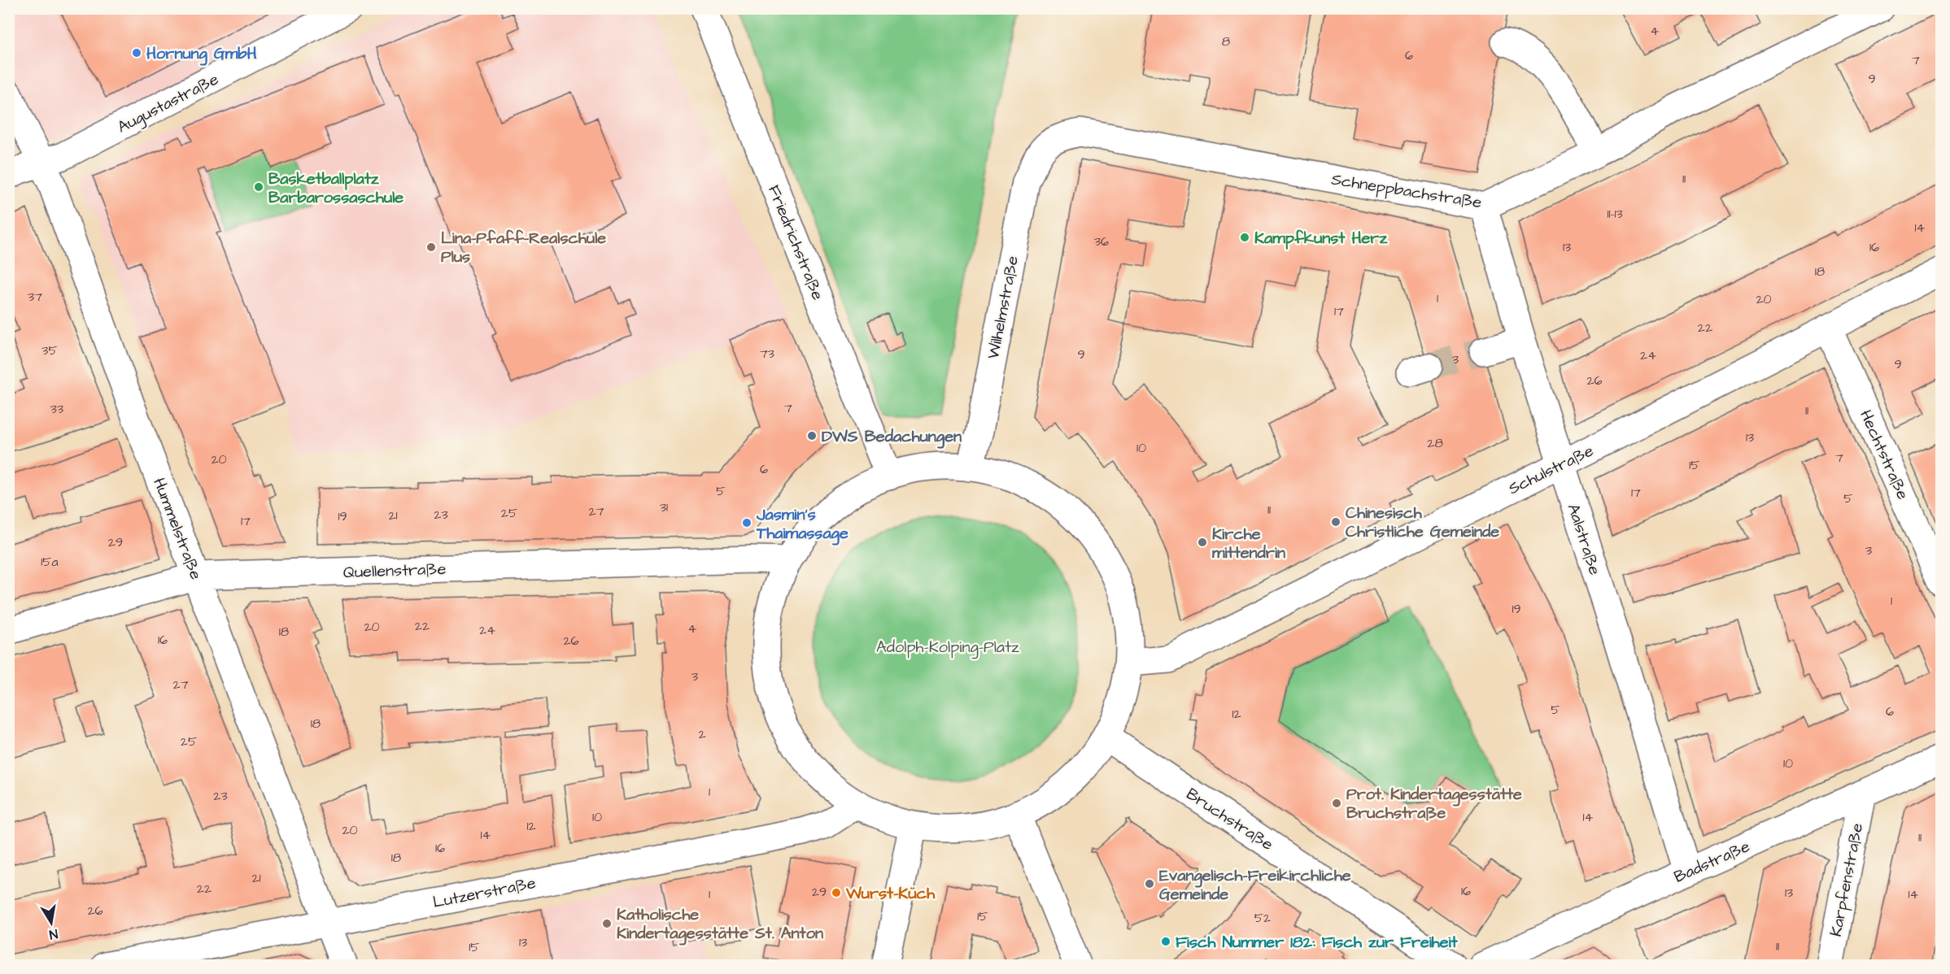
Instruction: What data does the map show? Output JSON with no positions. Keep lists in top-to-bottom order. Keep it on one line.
{"streets":{"street":["Augustastraße","Schneppbachstraße","Friedrichstraße","Wilhelmstraße","Hechtstraße","Schulstraße","Hummelstraße","Aalstraße","Quellenstraße","Bruchstraße","Badstraße","Karpfenstraße","Lutzerstraße"]},"crossings":[["Augustastraße","Hummelstraße"],["Schneppbachstraße","Wilhelmstraße"],["Schneppbachstraße","Aalstraße"],["Hechtstraße","Schulstraße"],["Schulstraße","Aalstraße"],["Hummelstraße","Quellenstraße"],["Hummelstraße","Lutzerstraße"],["Aalstraße","Badstraße"],["Badstraße","Karpfenstraße"]],"parks":["Adolph-Kolping-Platz"],"places":["Hornung GmbH","Basketballplatz Barbarossaschule","Kampfkunst Herz","Lina-Pfaff-Realschule Plus","DWS Bedachungen","Chinesisch Christliche Gemeinde","Jasmin’s Thaimassage","Kirche mittendrin","Prot. Kindertagesstätte Bruchstraße","Evangelisch-Freikirchliche Gemeinde","Wurst-Küch","Katholische Kindertagesstätte St. Anton","Fisch Nummer 182: Fisch zur Freiheit"],"house_numbers":["4","8","6","7","9","11","11-13","14","36","13","16","18","37","1","20","17","22","35","73","9","24","3","9","26","7","33","11","13","28","10","7","20","15","6","5","17","5","31","11","27","25","23","21","19","17","29","3","15a","1","19","22","20","4","24","18","16","26","3","27","5","6","12","18","2","25","10","1","23","10","14","12","20","14","11","16","18","21","22","16","29","13","1","14","26","15","52","13","11","15"],"north":"bottom"}
